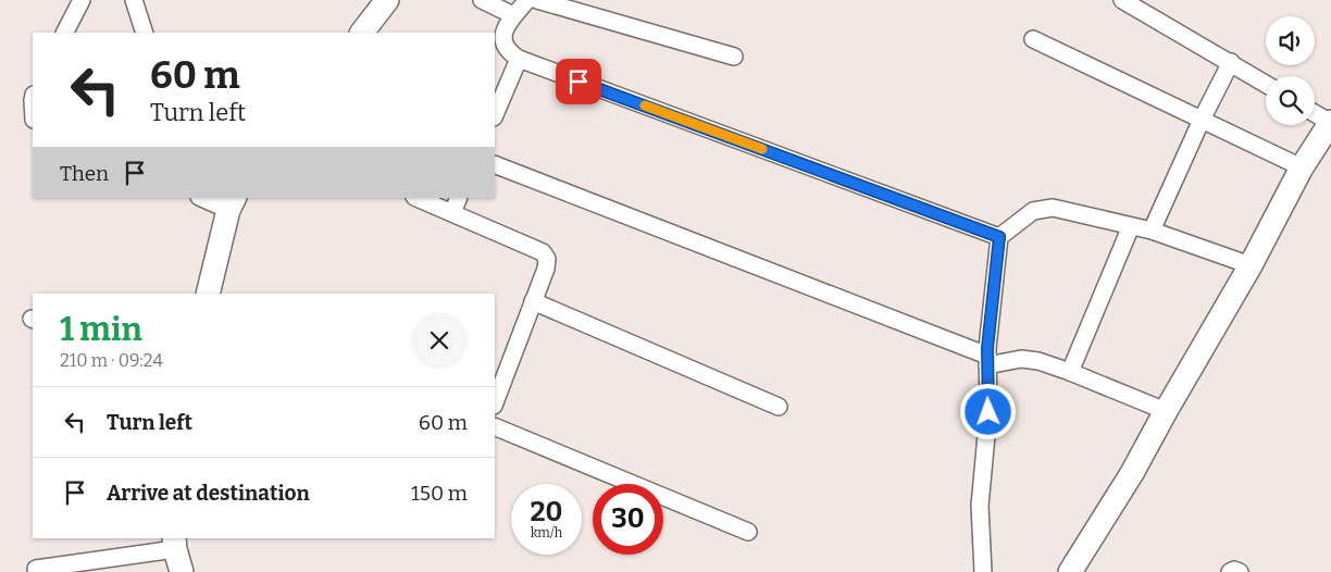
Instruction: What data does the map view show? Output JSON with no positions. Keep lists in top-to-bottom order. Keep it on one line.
{"page":{"turn":["60 m","Turn left"],"then":"Then","heading":["1 min","210 m · 09:24"],"list":[{"name":"Turn left","value":"60 m"},{"name":"Arrive at destination","value":"150 m"}],"speed":"20 km/h","limit":"30"}}
